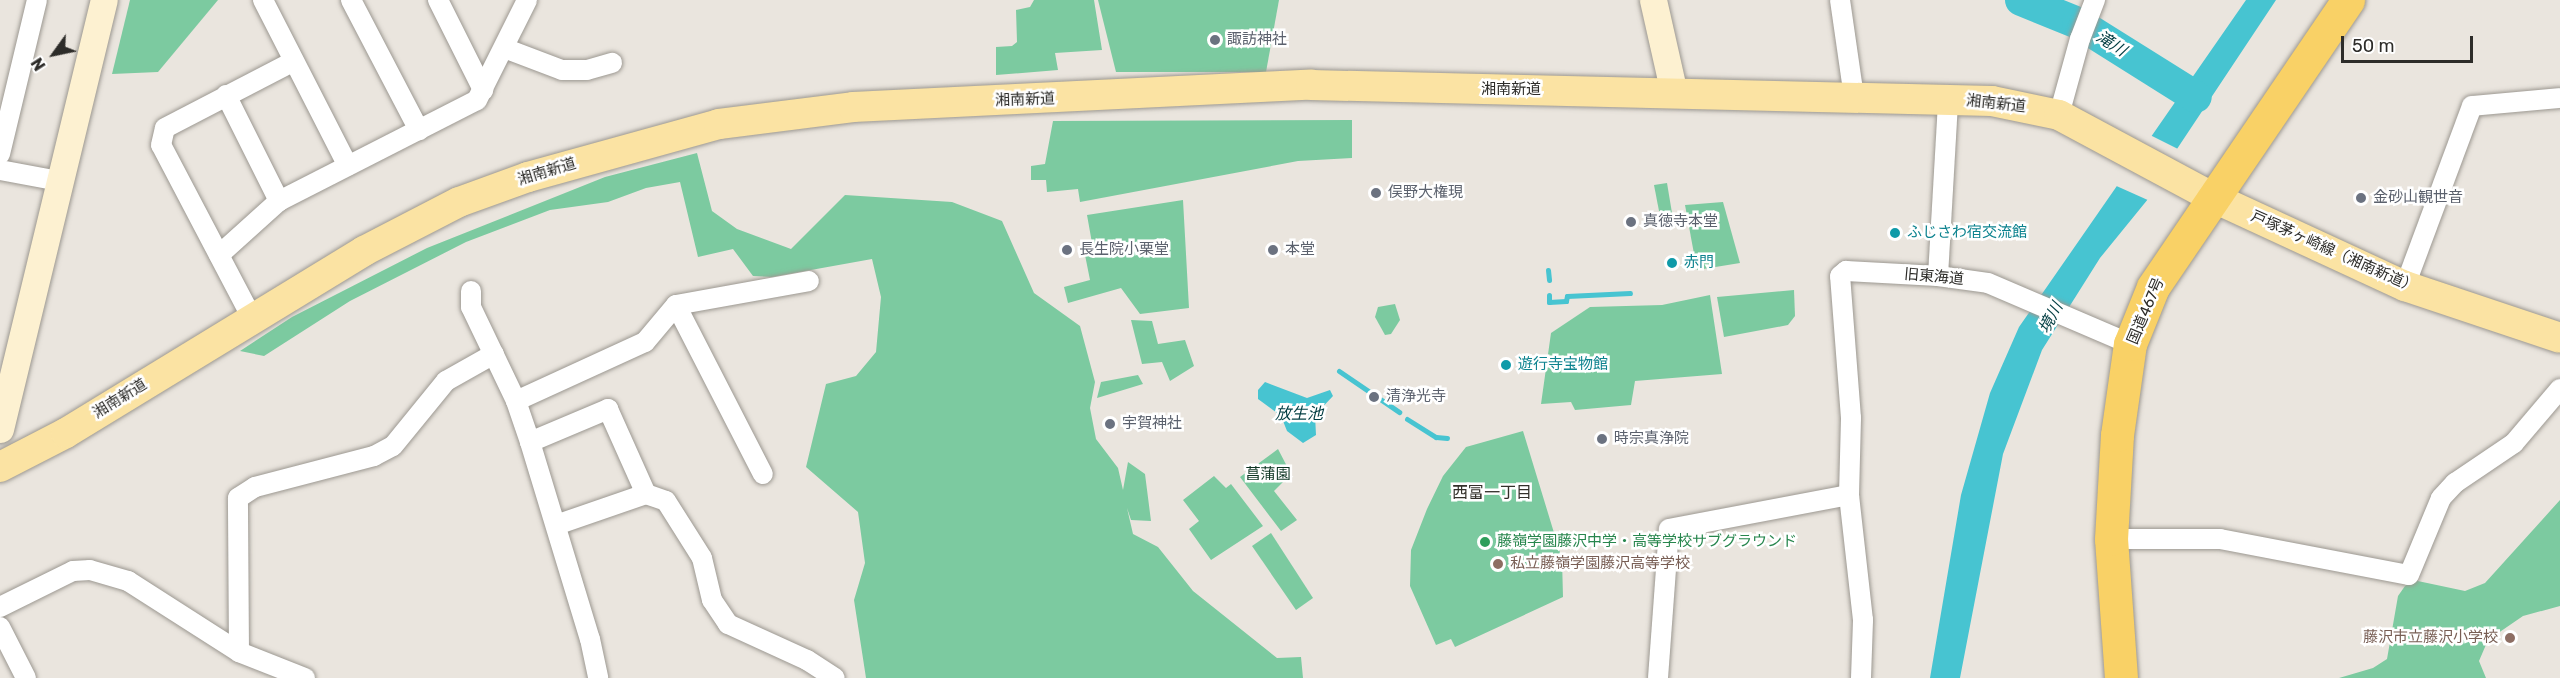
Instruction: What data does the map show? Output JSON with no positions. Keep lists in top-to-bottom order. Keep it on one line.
{"streets":{"highway":["国道467号"],"main road":["湘南新道","戸塚茅ヶ崎線（湘南新道）"],"street":["旧東海道"]},"crossings":[["湘南新道","戸塚茅ヶ崎線（湘南新道）"],["湘南新道","国道467号"],["戸塚茅ヶ崎線（湘南新道）","国道467号"],["旧東海道","国道467号"]],"districts":["西富一丁目"],"water":["滝川","境川","放生池"],"parks":["菖蒲園"],"places":["諏訪神社","俣野大権現","金砂山観世音","真徳寺本堂","ふじさわ宿交流館","長生院小栗堂","本堂","赤門","遊行寺宝物館","清浄光寺","宇賀神社","時宗真浄院","藤嶺学園藤沢中学・高等学校サブグラウンド","私立藤嶺学園藤沢高等学校","藤沢市立藤沢小学校"],"scale_bar":"50 m","north":"bottom left"}
